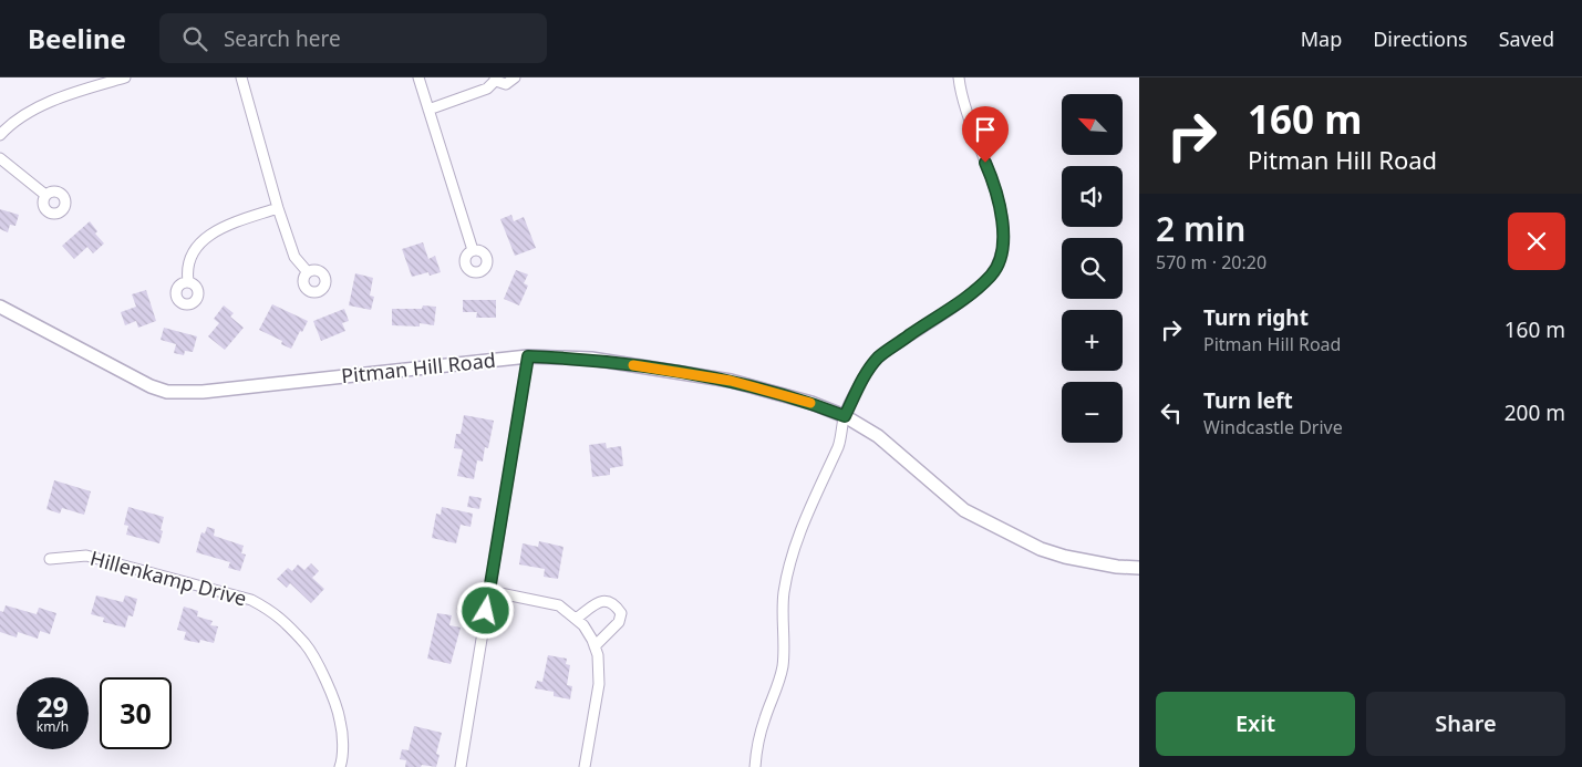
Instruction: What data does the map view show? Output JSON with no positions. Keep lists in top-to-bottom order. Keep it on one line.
{"streets":{"street":["Pitman Hill Road","Hillenkamp Drive"]},"north":"top left","page":{"header":"Beeline","search":"Search here","nav":["Map","Directions","Saved"],"turn":["160 m","Pitman Hill Road"],"map_buttons":["+","−"],"heading":["2 min","570 m · 20:20"],"list":[{"name":"Turn right","note":"Pitman Hill Road","value":"160 m"},{"name":"Turn left","note":"Windcastle Drive","value":"200 m"}],"speed":"29 km/h","limit":"30","buttons":["Exit","Share"]}}
